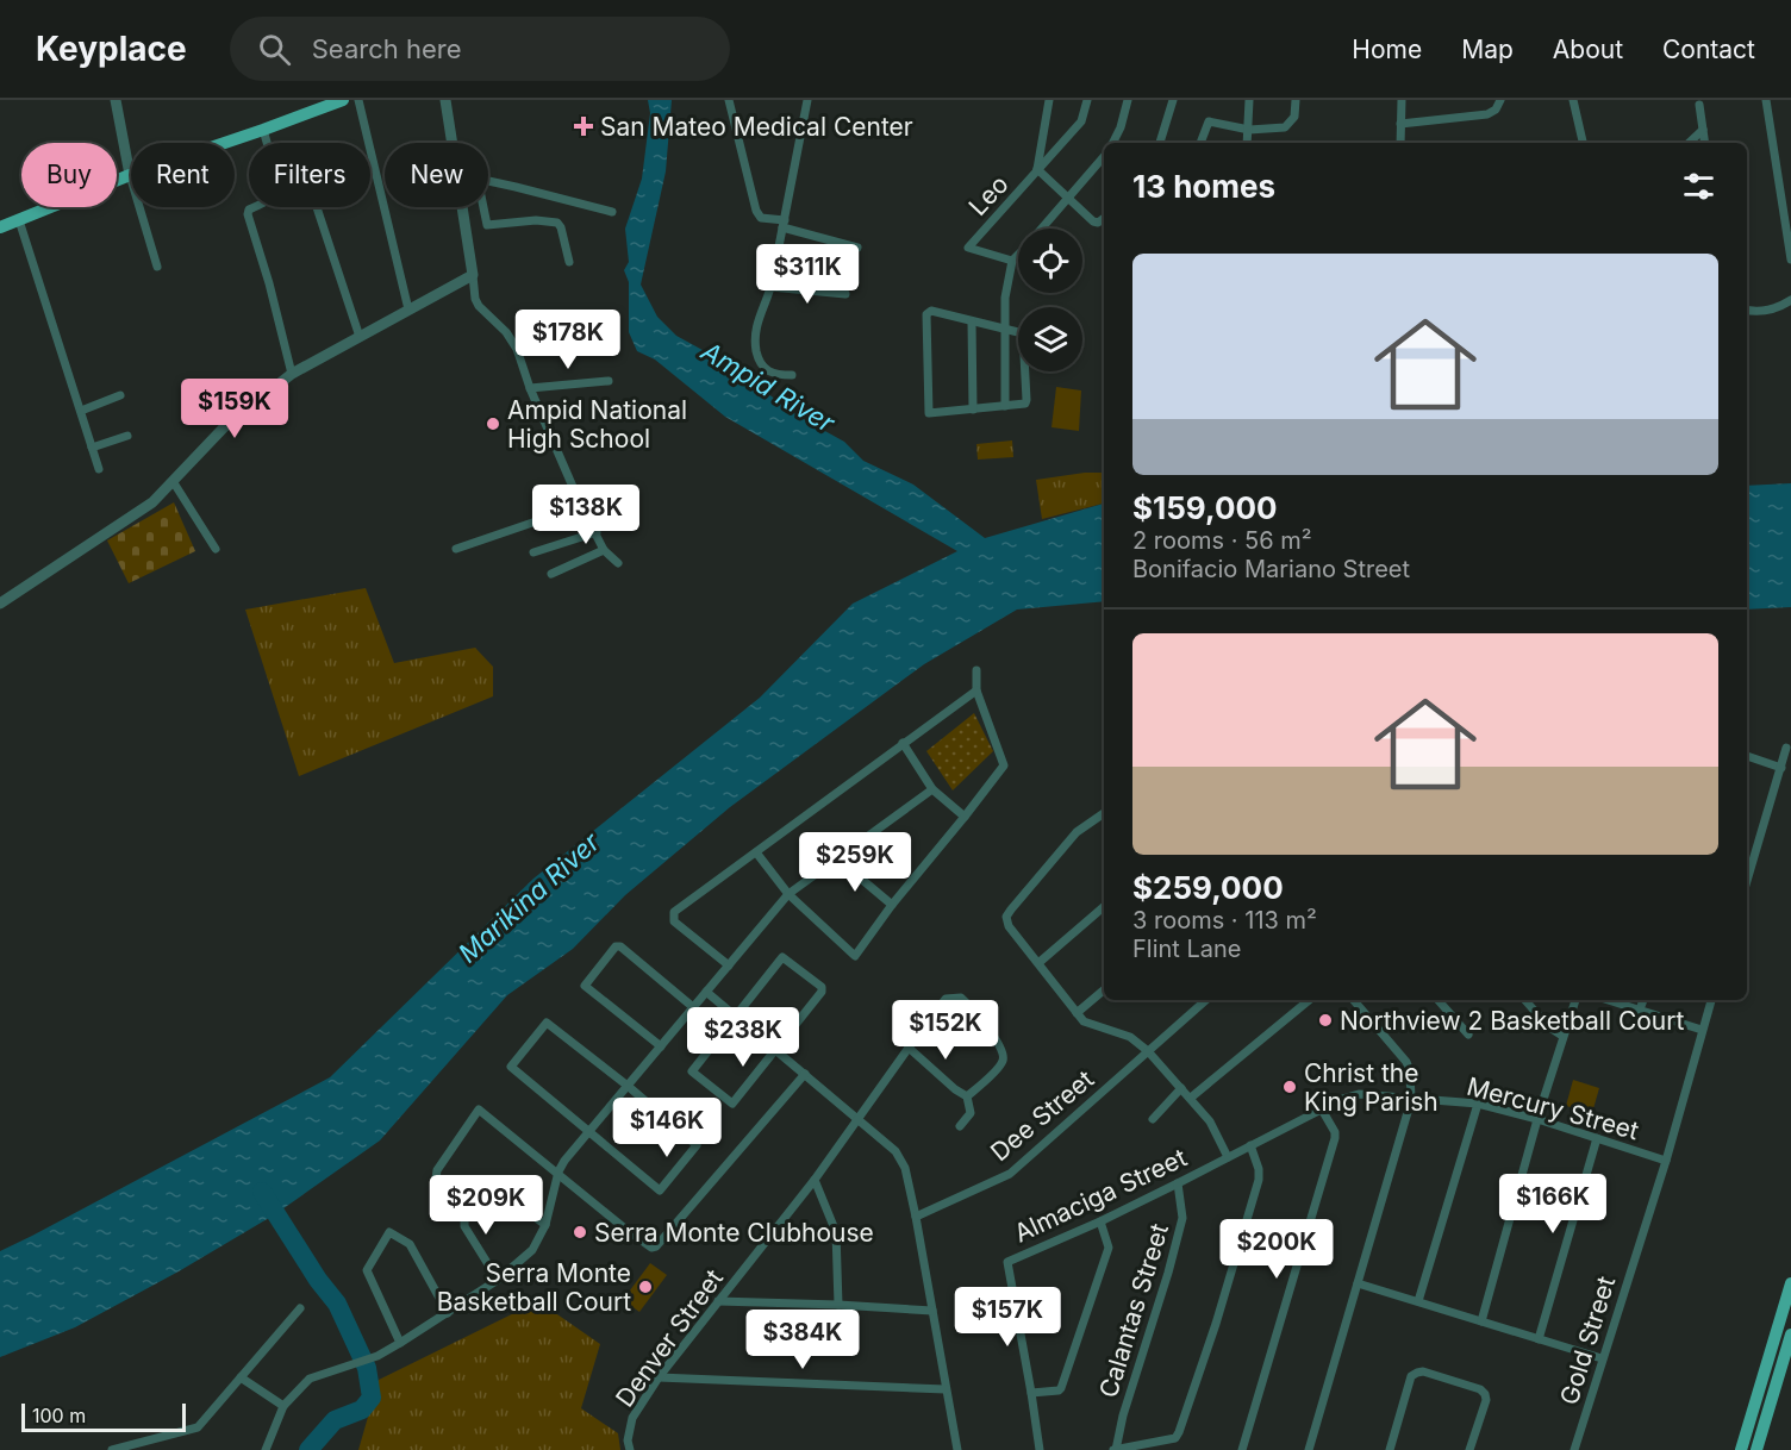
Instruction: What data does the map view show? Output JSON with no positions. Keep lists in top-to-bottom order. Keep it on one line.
{"streets":{"street":["Leo","Mercury Street","Dee Street","Almaciga Street","Calantas Street","Denver Street","Gold Street"]},"crossings":[["Mercury Street","Almaciga Street"],["Mercury Street","Gold Street"],["Almaciga Street","Calantas Street"]],"water":["Ampid River","Marikina River"],"places":{"health":["San Mateo Medical Center"],"other":["Ampid National High School","Northview 2 Basketball Court","Christ the King Parish","Serra Monte Clubhouse","Serra Monte Basketball Court"]},"scale_bar":"100 m","page":{"header":"Keyplace","search":"Search here","nav":["Home","Map","About","Contact"],"chip":["Buy","Rent","Filters","New"],"heading":"13 homes","list":[{"name":"$159,000","note":"2 rooms · 56 m² · Bonifacio Mariano Street"},{"name":"$259,000","note":"3 rooms · 113 m² · Flint Lane"}],"price":["$311K","$178K","$159K","$138K","$259K","$152K","$238K","$146K","$166K","$209K","$200K","$157K","$384K"],"scale":"100 m"}}
